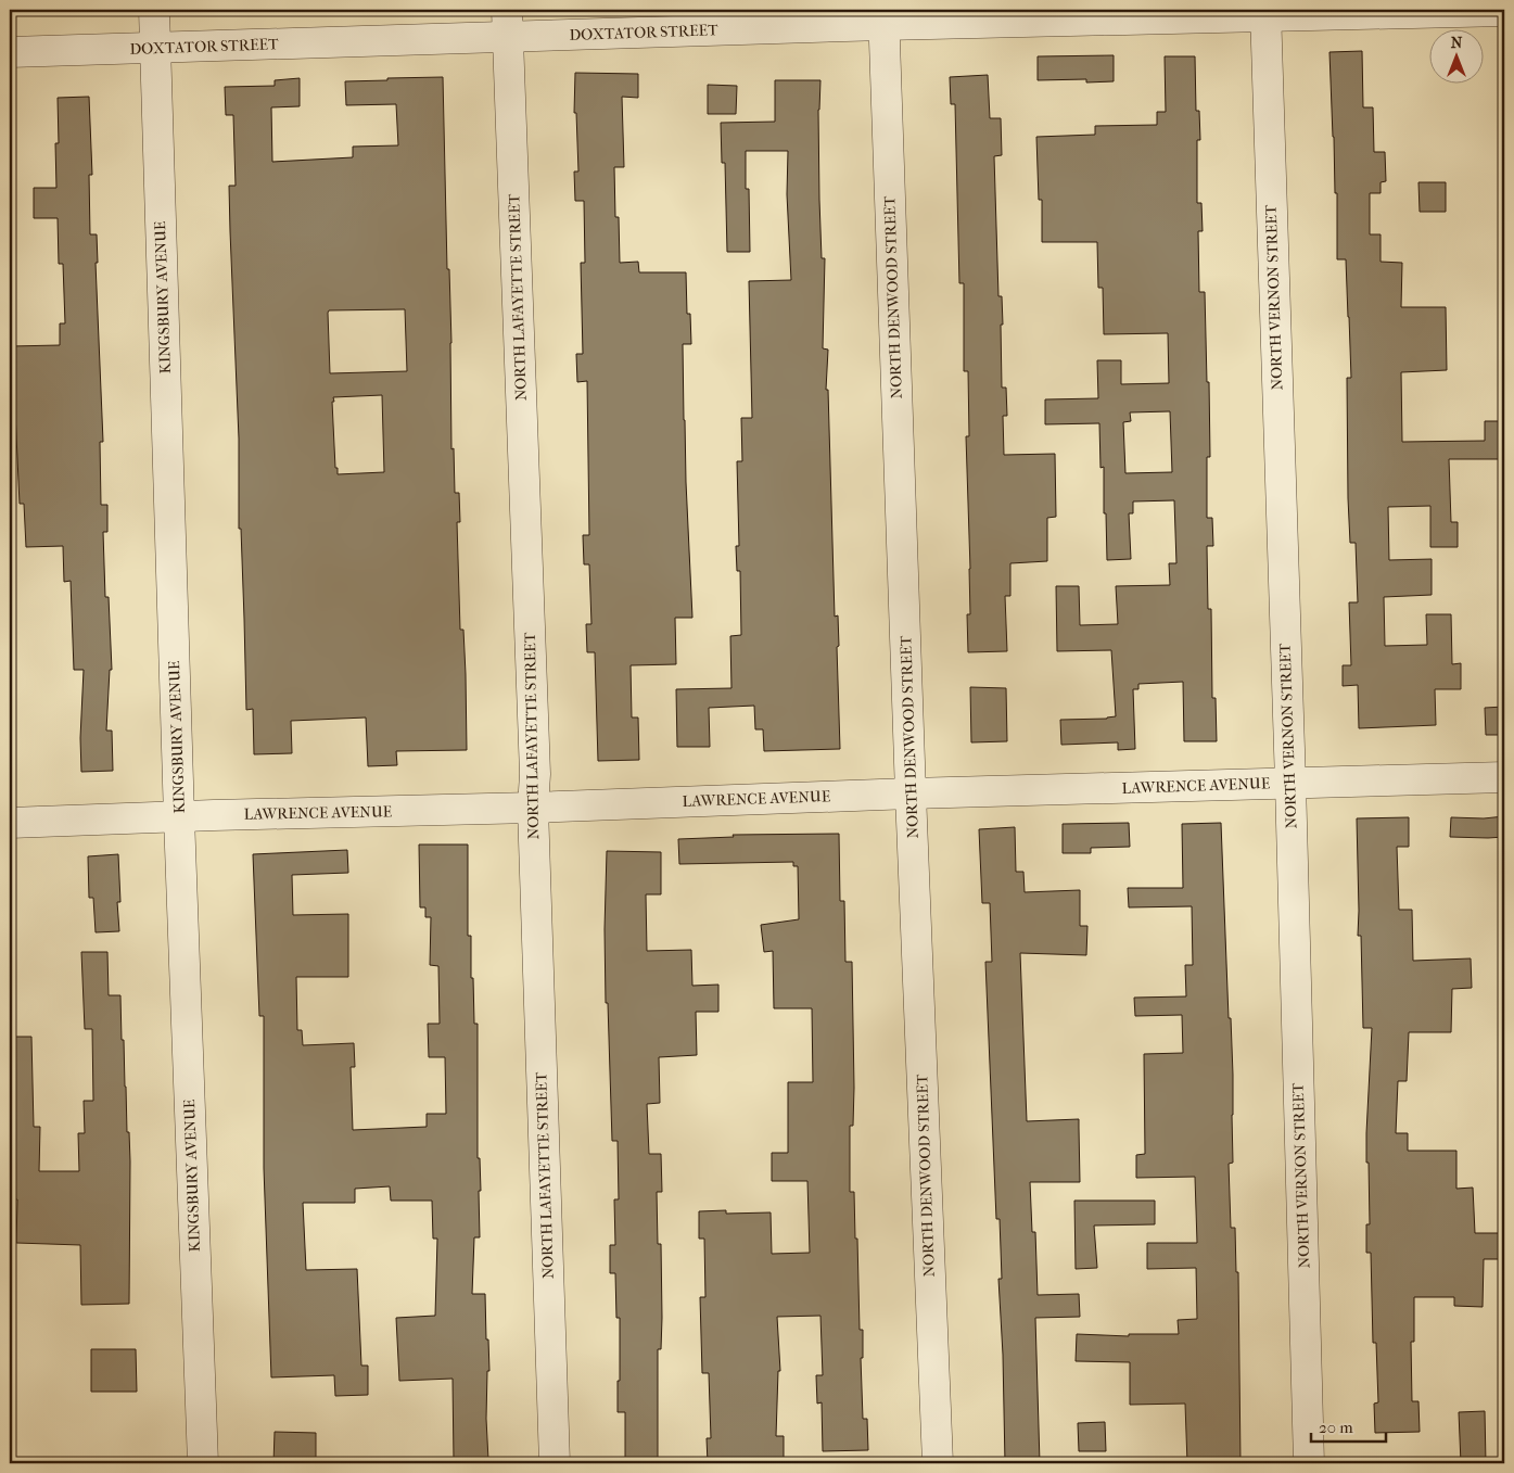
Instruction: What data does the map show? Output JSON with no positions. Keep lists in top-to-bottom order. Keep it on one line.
{"streets":{"street":["DOXTATOR STREET","KINGSBURY AVENUE","NORTH LAFAYETTE STREET","NORTH DENWOOD STREET","NORTH VERNON STREET","LAWRENCE AVENUE"]},"crossings":[["DOXTATOR STREET","KINGSBURY AVENUE"],["DOXTATOR STREET","NORTH LAFAYETTE STREET"],["DOXTATOR STREET","NORTH DENWOOD STREET"],["DOXTATOR STREET","NORTH VERNON STREET"],["KINGSBURY AVENUE","LAWRENCE AVENUE"],["NORTH LAFAYETTE STREET","LAWRENCE AVENUE"],["NORTH DENWOOD STREET","LAWRENCE AVENUE"],["NORTH VERNON STREET","LAWRENCE AVENUE"]],"scale_bar":"20 m","north":"top"}
